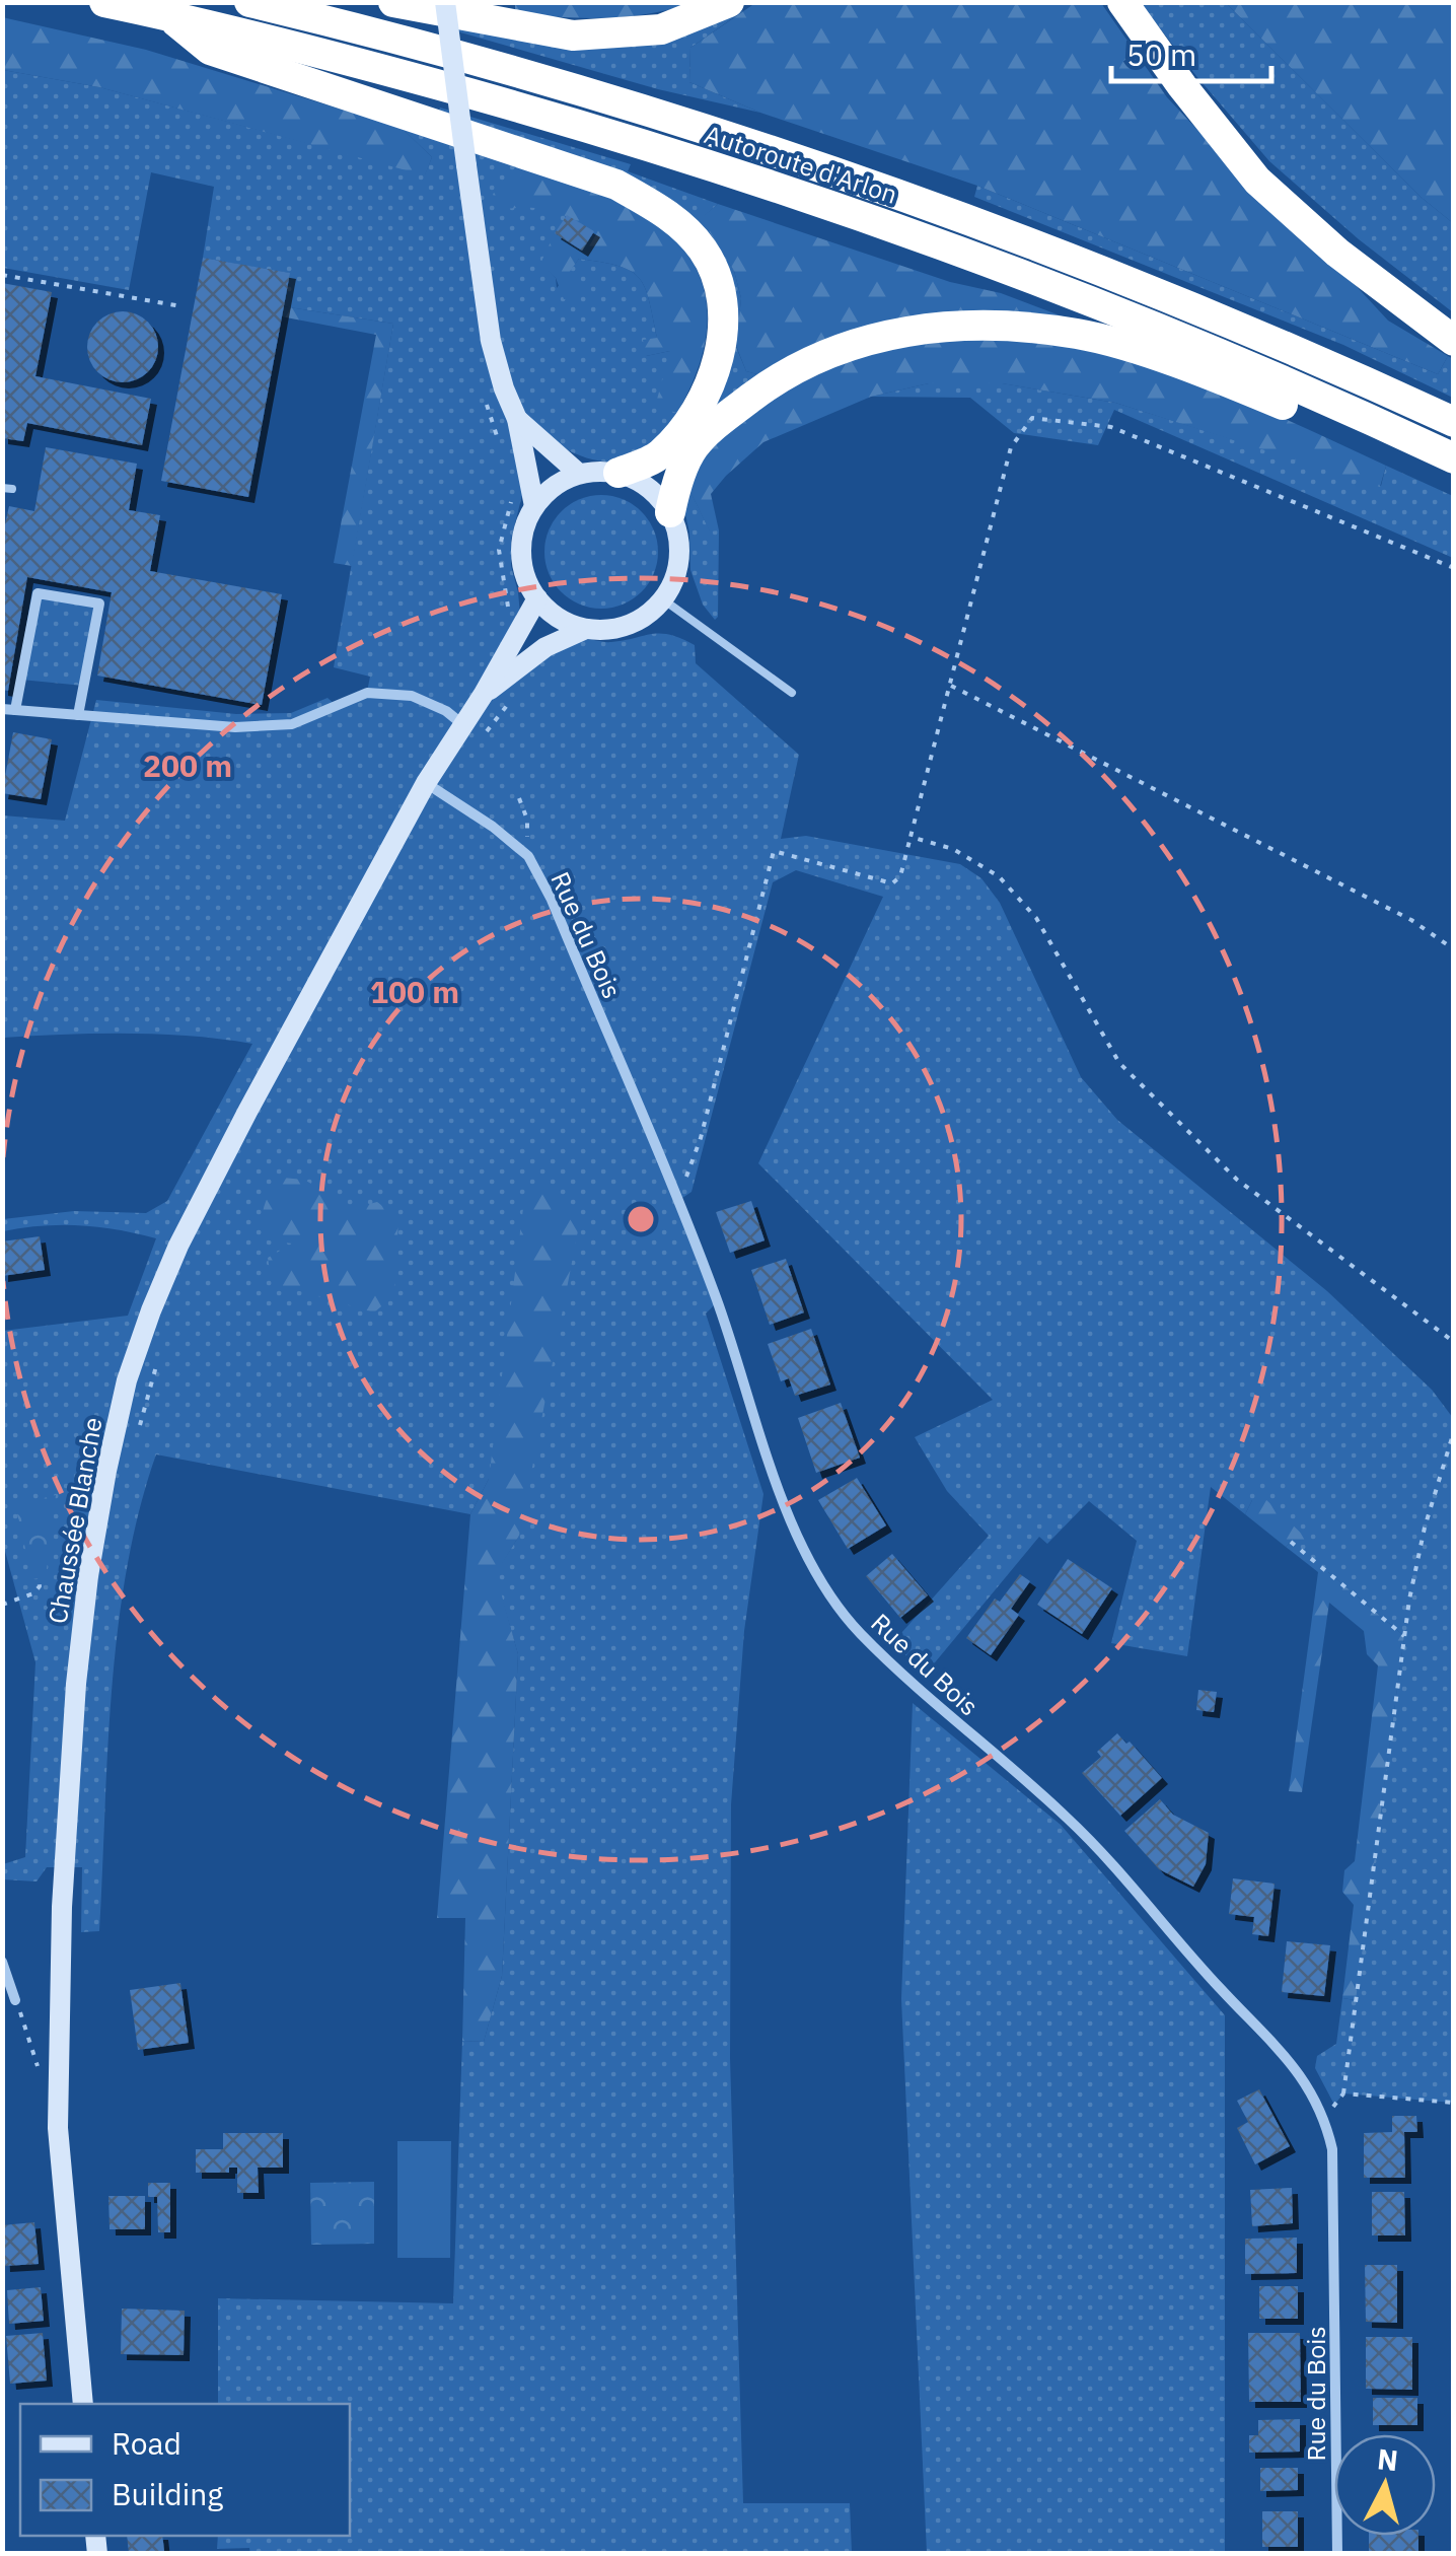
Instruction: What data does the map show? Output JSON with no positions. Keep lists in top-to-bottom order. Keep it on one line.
{"streets":{"highway":["Autoroute d'Arlon"],"main road":["Chaussée Blanche"],"street":["Rue du Bois"]},"crossings":[["Rue du Bois","Chaussée Blanche"]],"legend":["Road","Building"],"scale_bar":"50 m","north":"top","rings":["200 m","100 m"]}
